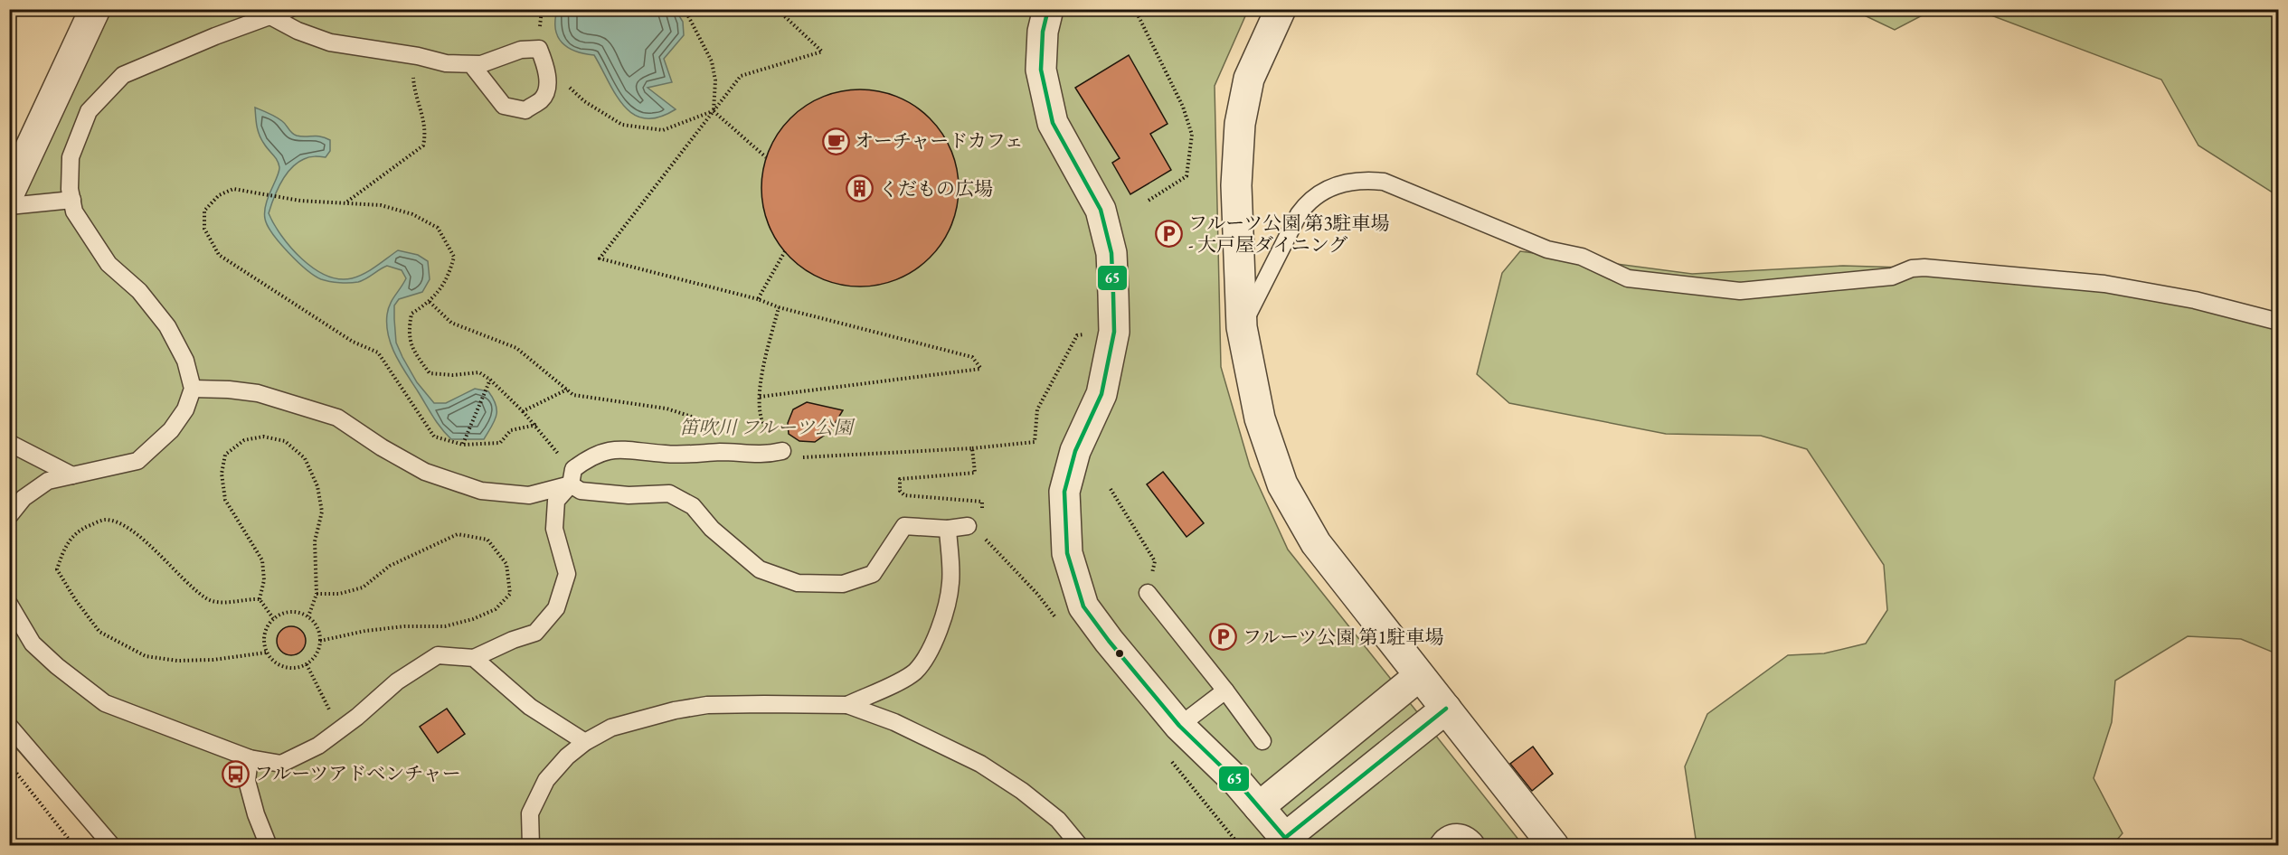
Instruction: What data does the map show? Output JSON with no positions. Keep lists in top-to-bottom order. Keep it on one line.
{"parks":["笛吹川 フルーツ公園"],"places":{"cafe":["オーチャードカフェ"],"building":["くだもの広場"],"parking":["フルーツ公園 第3駐車場 - 大戸屋ダイニング","フルーツ公園 第1駐車場"],"bus stop":["フルーツアドベンチャー"]},"lines":["transit line 65"]}
